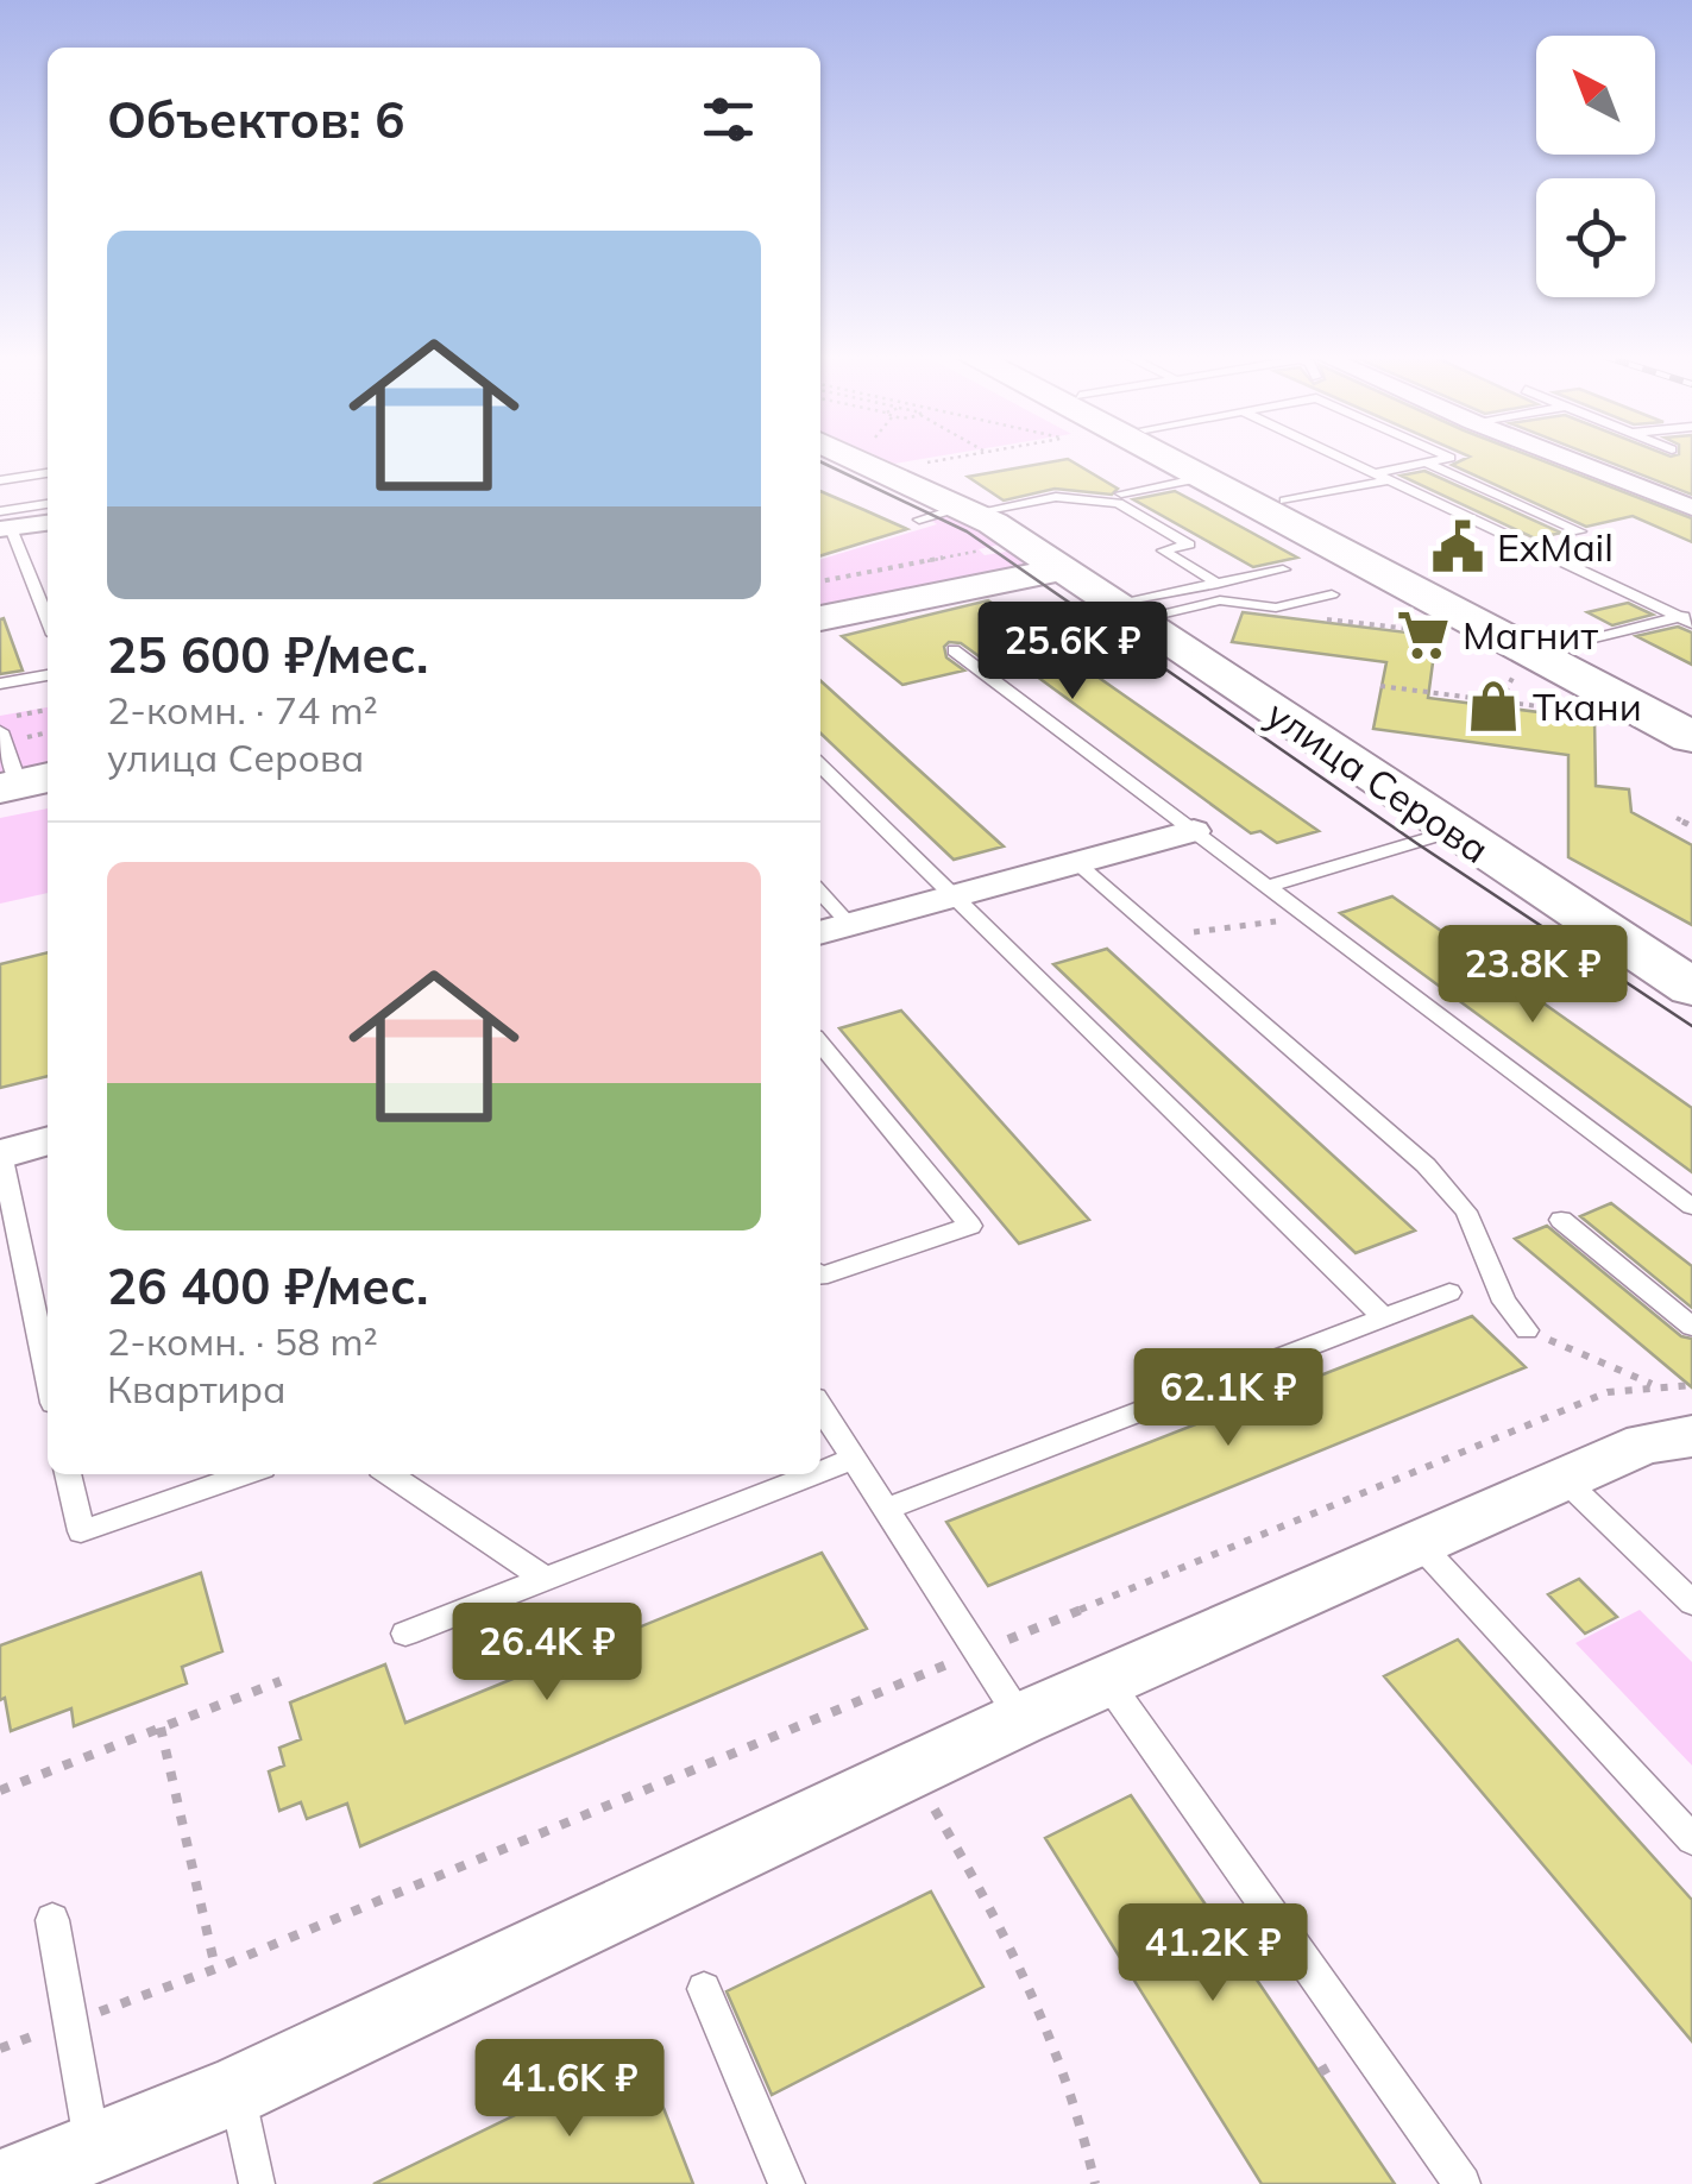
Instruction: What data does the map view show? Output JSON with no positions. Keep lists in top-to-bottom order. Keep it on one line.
{"streets":{"street":["улица Серова"]},"places":{"public building":["ExMail"],"supermarket":["Магнит"],"shop":["Ткани"]},"north":"top left","page":{"heading":"Объектов: 6","list":[{"name":"25 600 ₽/мес.","note":"2-комн. · 74 m² · улица Серова"},{"name":"26 400 ₽/мес.","note":"2-комн. · 58 m² · Квартира"}],"price":["25.6K ₽","23.8K ₽","62.1K ₽","26.4K ₽","41.2K ₽","41.6K ₽"]}}
